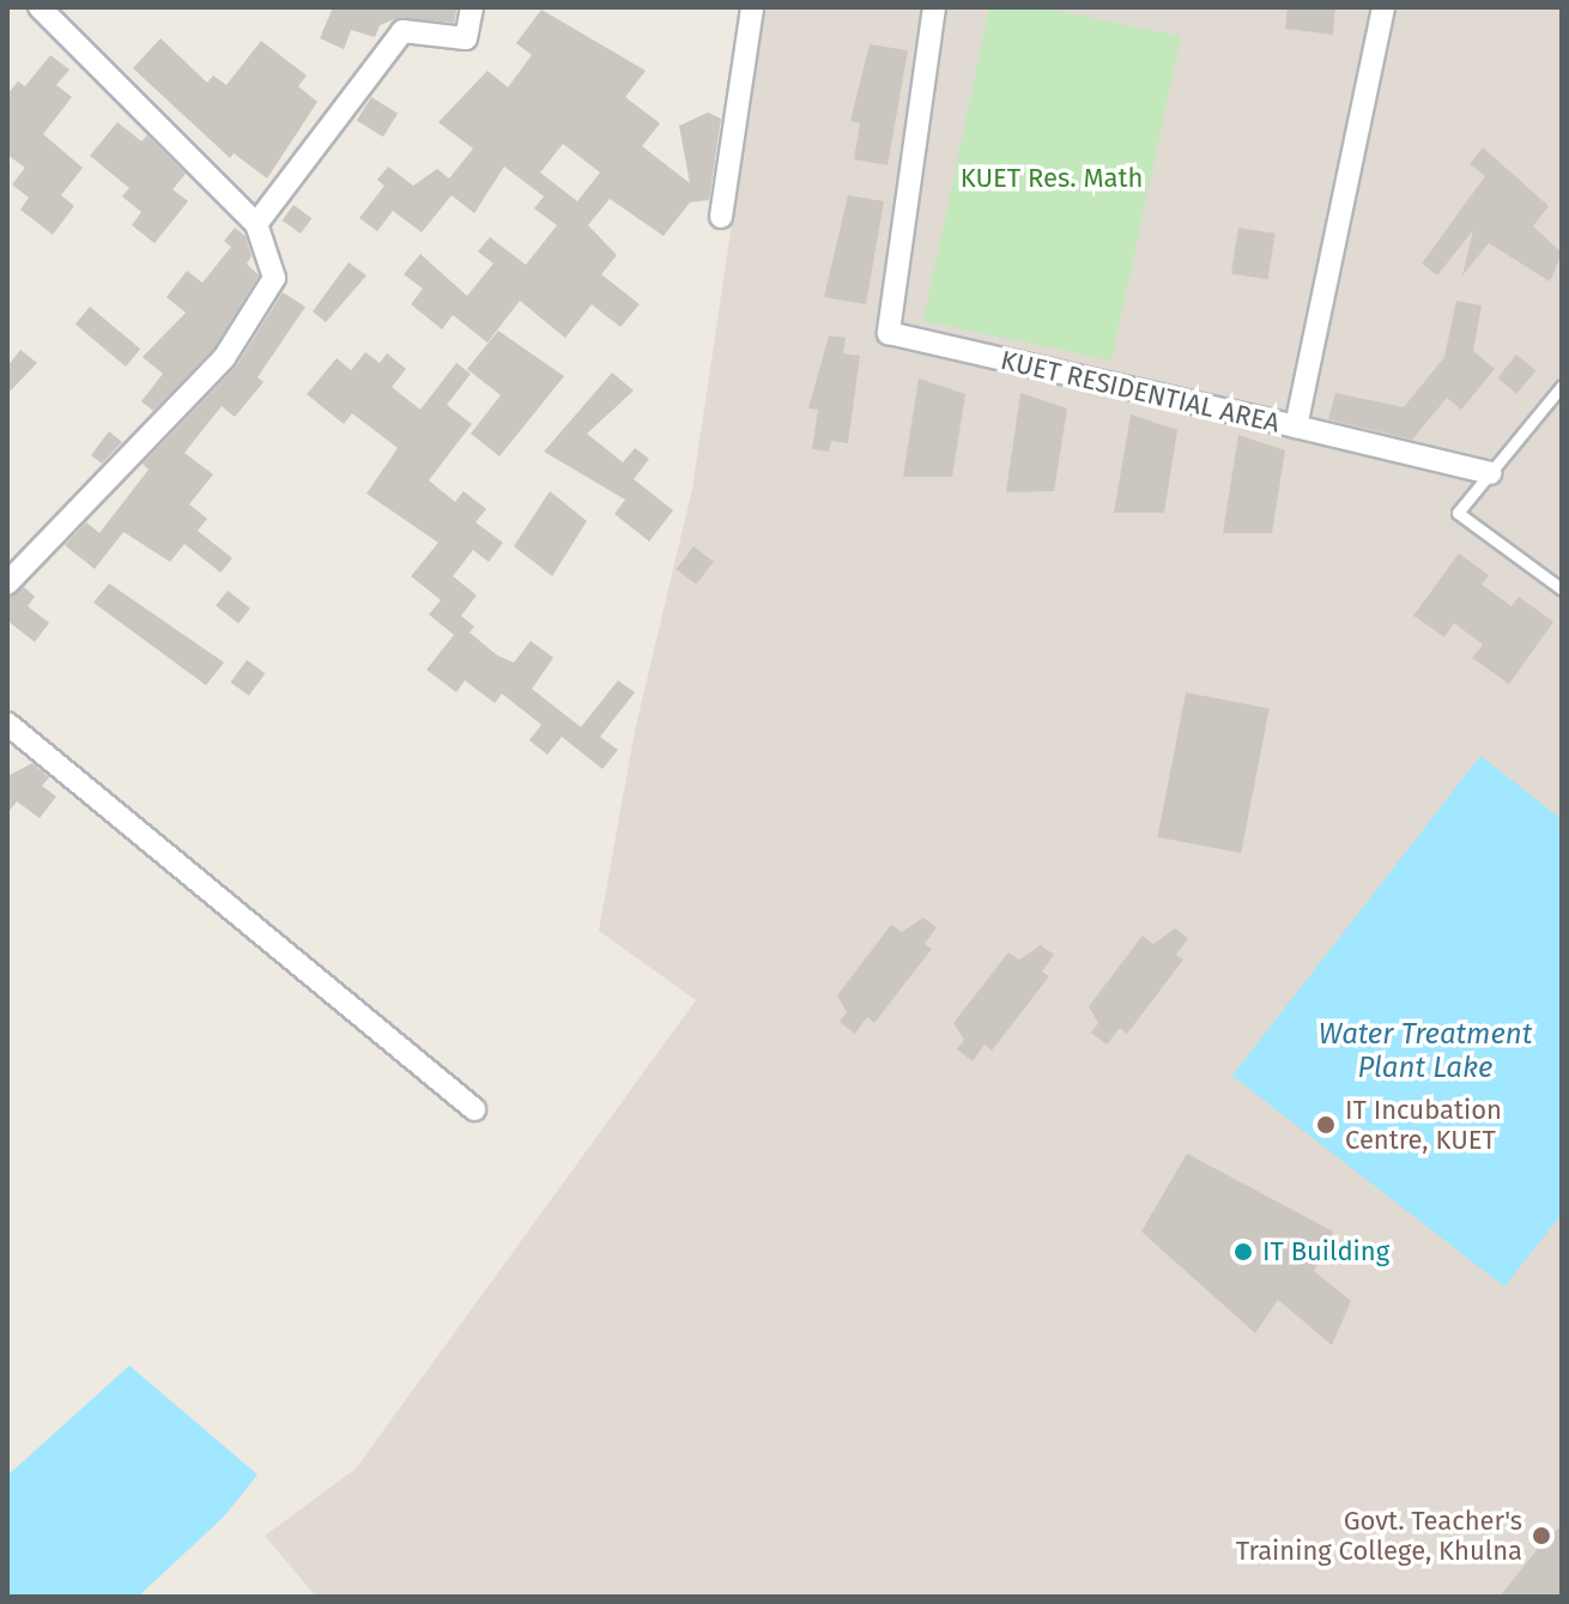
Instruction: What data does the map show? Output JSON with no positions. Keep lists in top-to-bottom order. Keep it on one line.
{"streets":{"street":["KUET RESIDENTIAL AREA"]},"water":["Water Treatment Plant Lake"],"parks":["KUET Res. Math"],"places":["IT Incubation Centre, KUET","IT Building","Govt. Teacher's Training College, Khulna"]}
